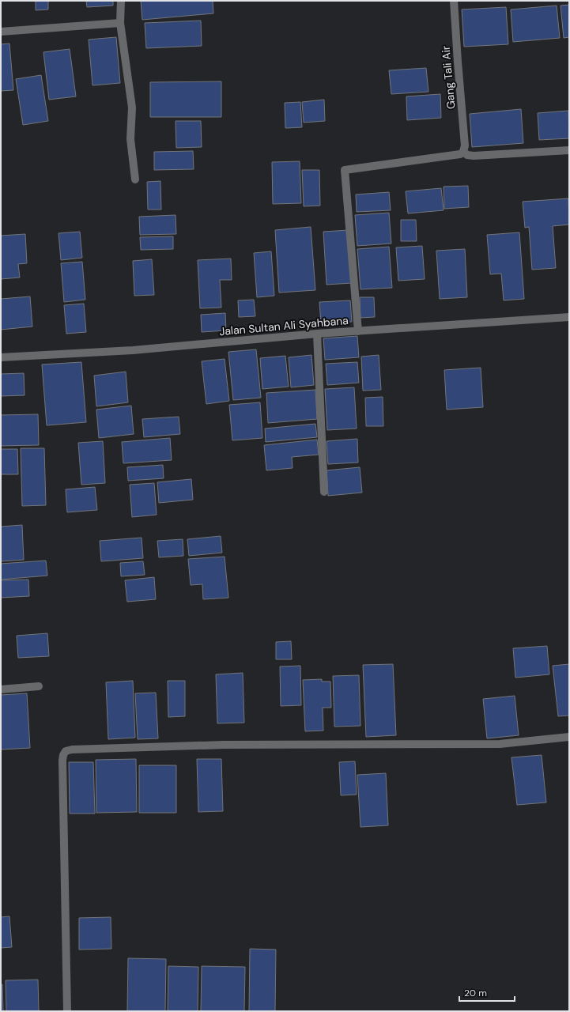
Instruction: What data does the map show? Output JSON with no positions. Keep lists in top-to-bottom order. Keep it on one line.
{"streets":{"street":["Gang Tali Air","Jalan Sultan Ali Syahbana"]},"scale_bar":"20 m"}
